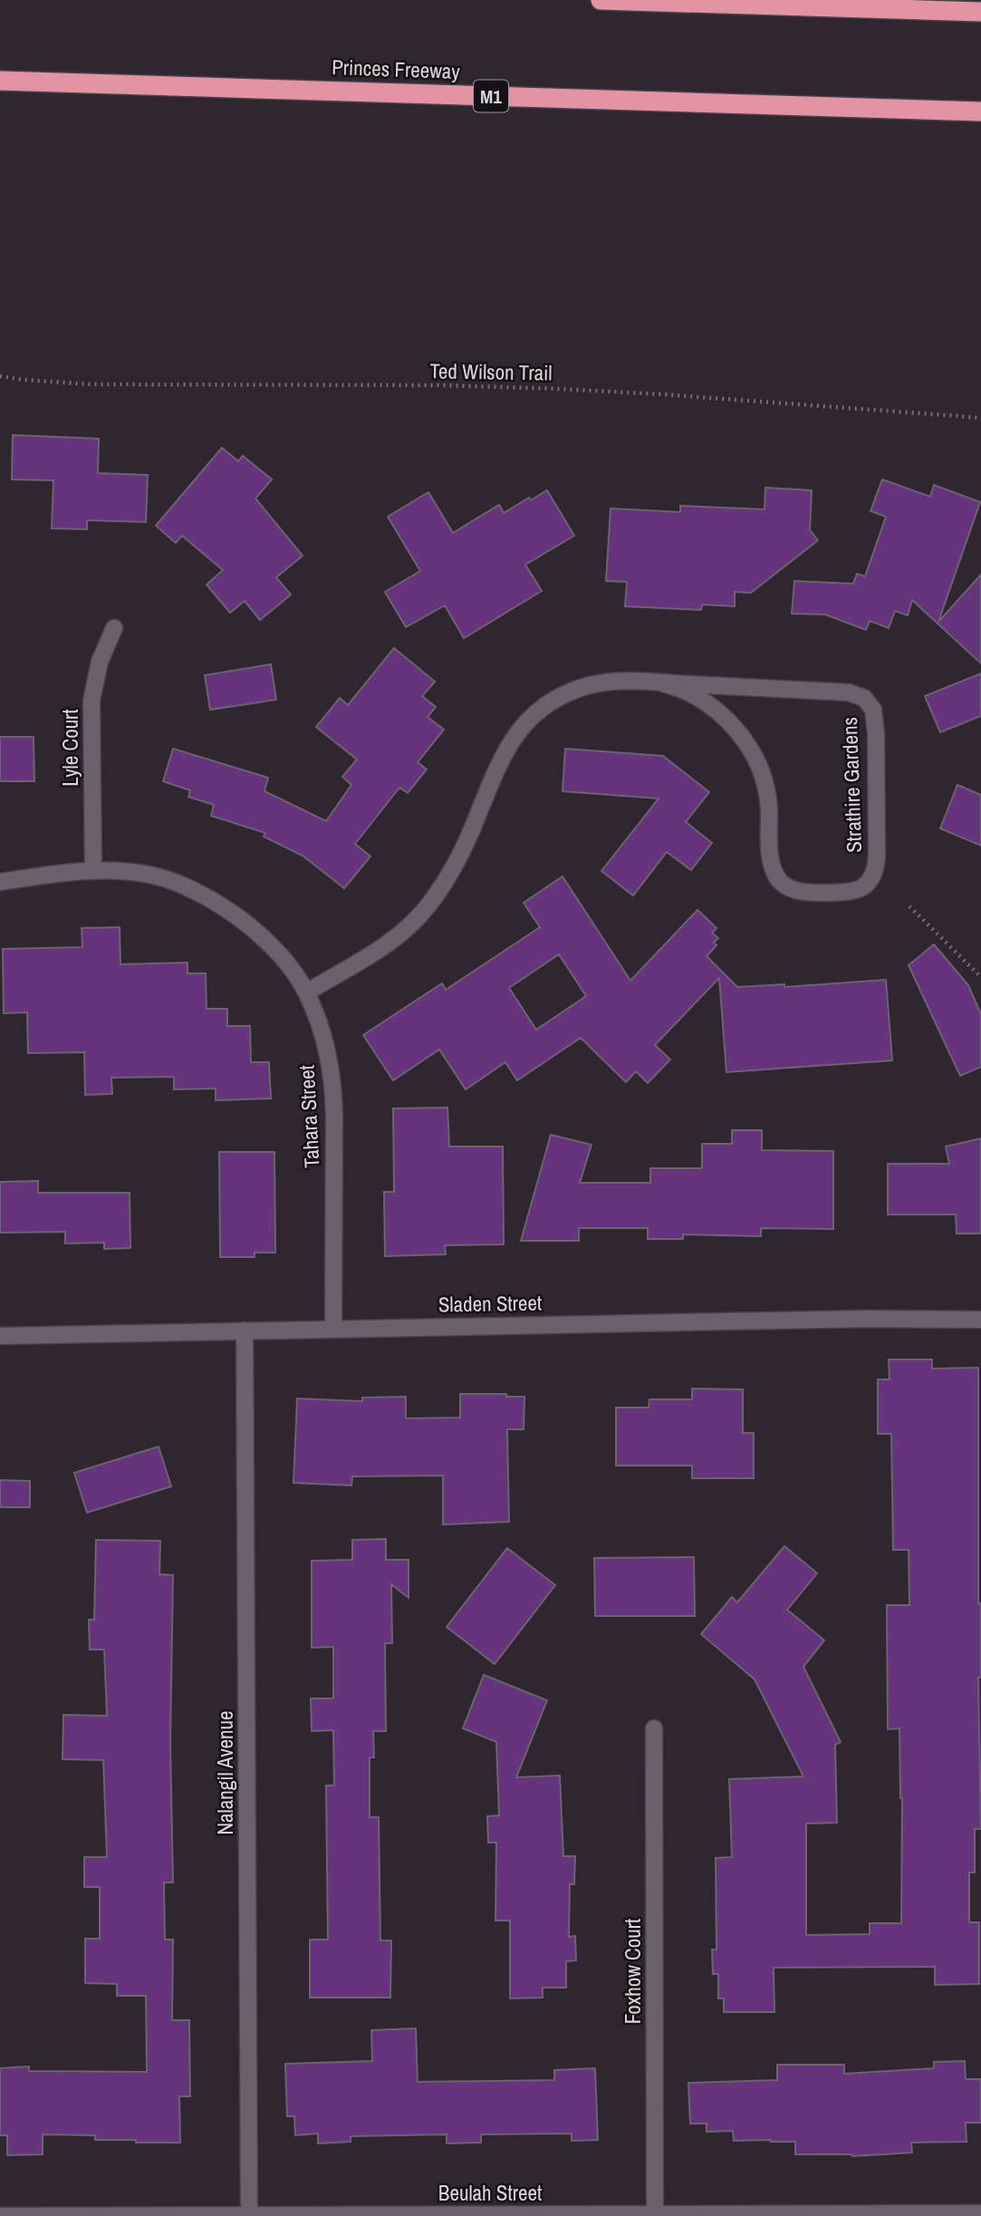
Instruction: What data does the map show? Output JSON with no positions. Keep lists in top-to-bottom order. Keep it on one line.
{"streets":{"highway":["Princes Freeway","M1"],"street":["Lyle Court","Strathire Gardens","Tahara Street","Sladen Street","Nalangil Avenue","Foxhow Court","Beulah Street"],"path":["Ted Wilson Trail"]},"crossings":[["Lyle Court","Tahara Street"],["Strathire Gardens","Tahara Street"],["Tahara Street","Sladen Street"],["Sladen Street","Nalangil Avenue"],["Nalangil Avenue","Beulah Street"],["Foxhow Court","Beulah Street"]]}
